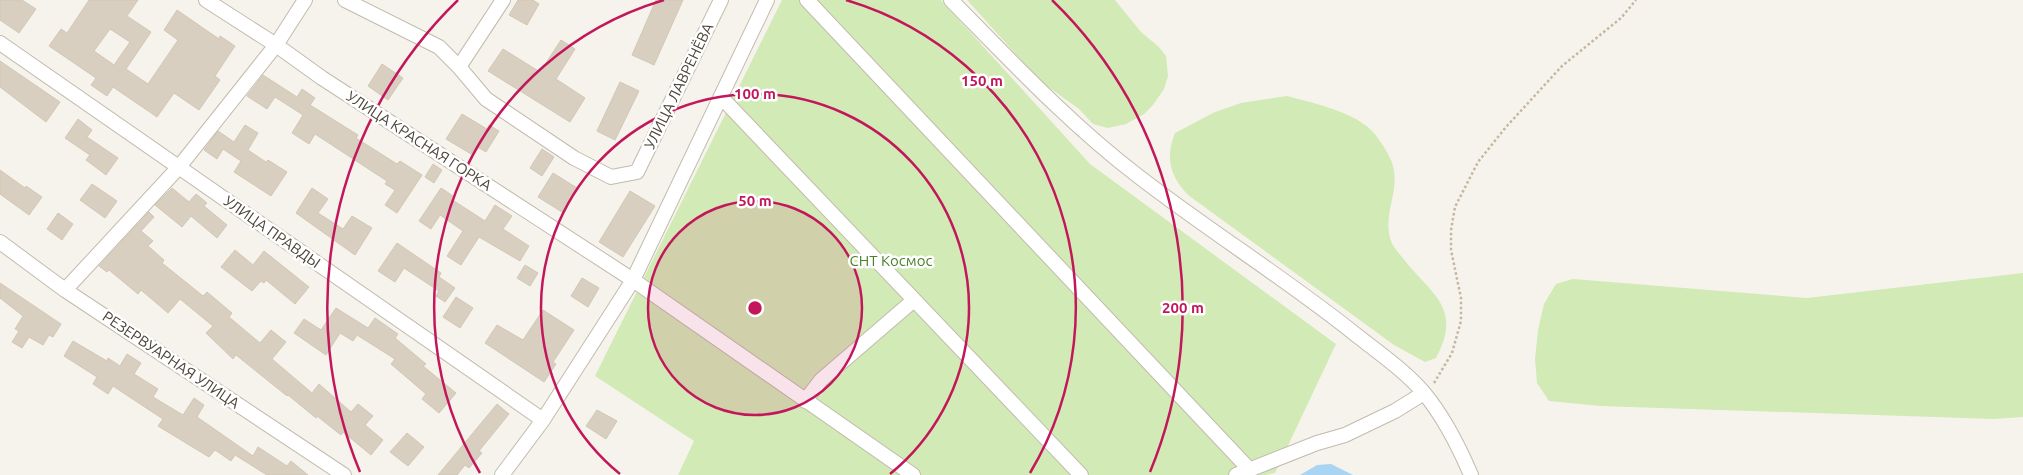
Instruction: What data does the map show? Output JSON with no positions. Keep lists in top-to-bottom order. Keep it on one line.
{"streets":{"street":["УЛИЦА ЛАВРЕНЁВА","УЛИЦА КРАСНАЯ ГОРКА","УЛИЦА ПРАВДЫ","РЕЗЕРВУАРНАЯ УЛИЦА"]},"parks":["СНТ Космос"],"rings":["150 m","100 m","50 m","200 m"]}
